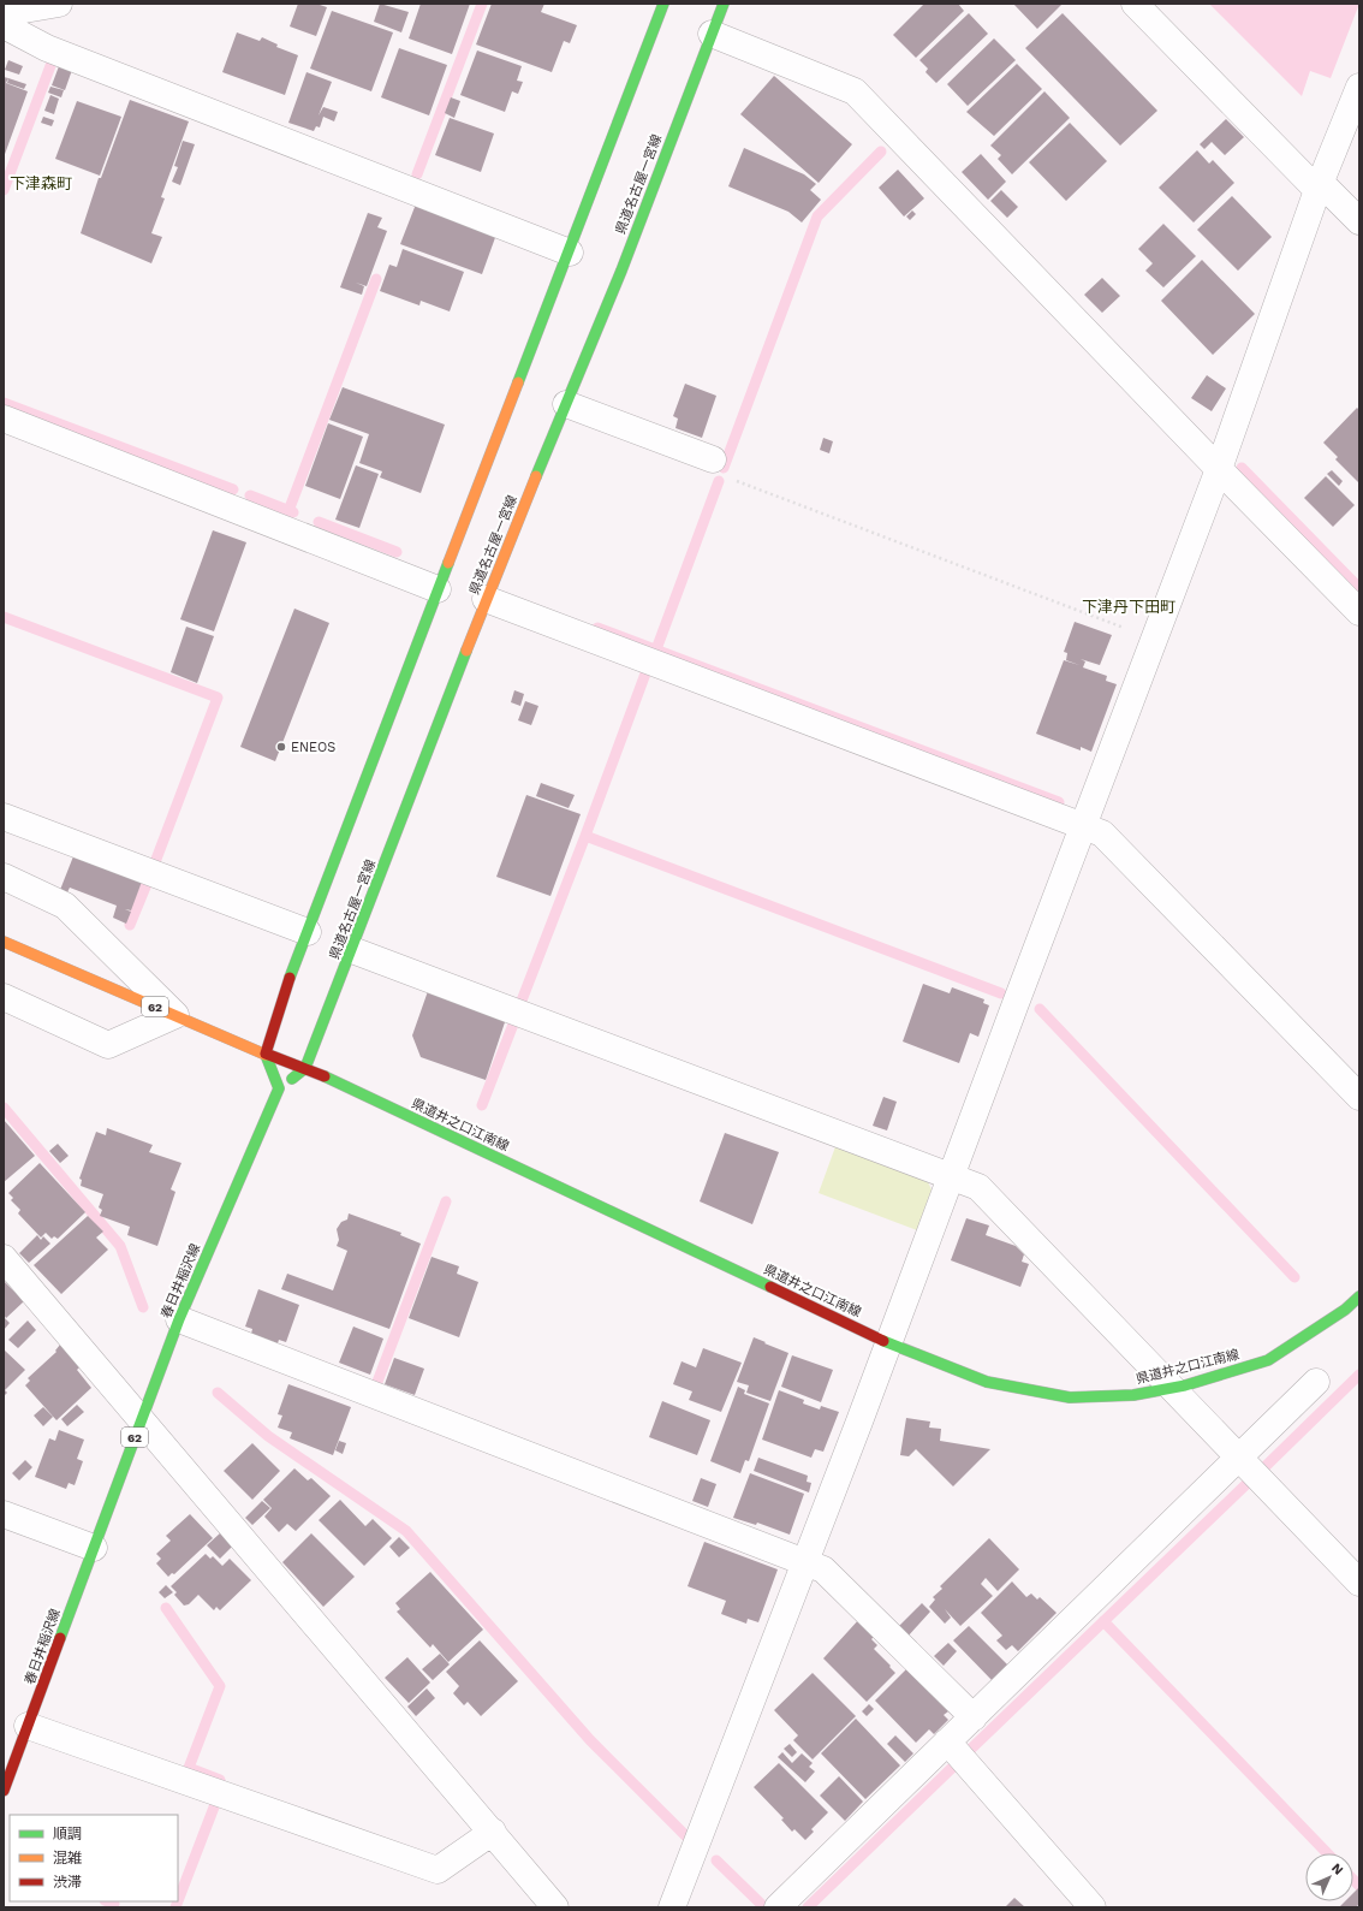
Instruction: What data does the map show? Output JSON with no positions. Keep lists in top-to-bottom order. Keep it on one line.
{"streets":{"main road":["県道名古屋一宮線","62","県道井之口江南線","春日井稲沢線"]},"crossings":[["県道名古屋一宮線","県道井之口江南線"],["62","県道井之口江南線"]],"districts":["下津森町","下津丹下田町"],"places":["ENEOS"],"legend":["順調","混雑","渋滞"],"north":"top right"}
